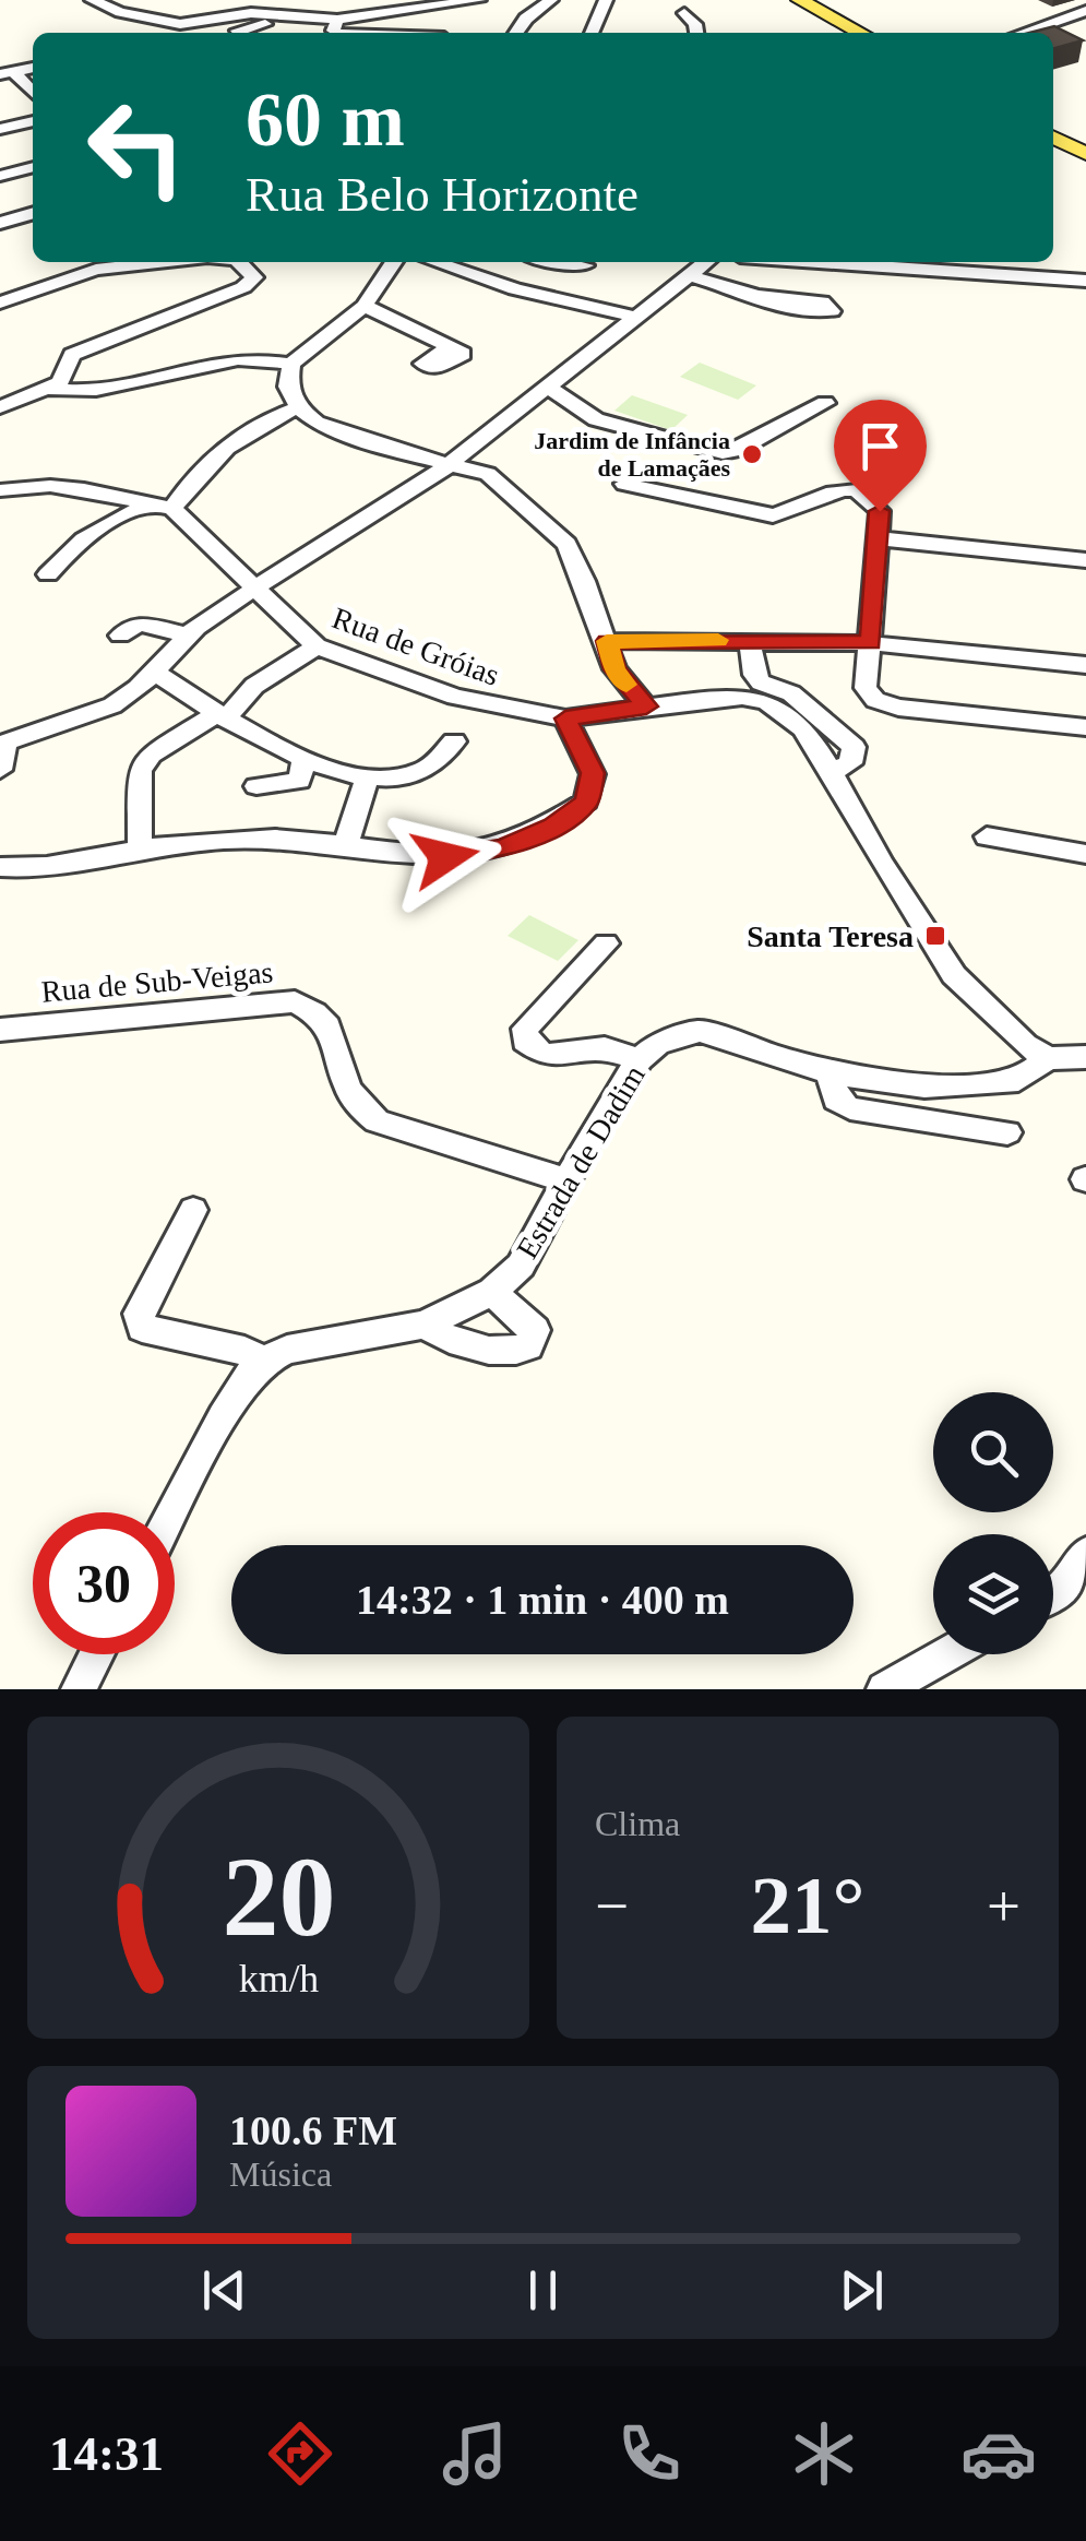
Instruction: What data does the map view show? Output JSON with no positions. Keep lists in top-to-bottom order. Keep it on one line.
{"streets":{"street":["Rua de Gróias","Rua de Sub-Veigas","Estrada de Dadim"]},"crossings":[["Rua de Gróias","Estrada de Dadim"],["Rua de Sub-Veigas","Estrada de Dadim"]],"places":{"other":["Jardim de Infância de Lamaçães"],"transit":["Santa Teresa"]},"page":{"turn":["60 m","Rua Belo Horizonte"],"limit":"30","trip":"14:32 · 1 min · 400 m","tile":"Clima","heat":["−","21°","+"],"song":["100.6 FM","Música"],"tabs":"14:31","gauge":["20","km/h"]}}
